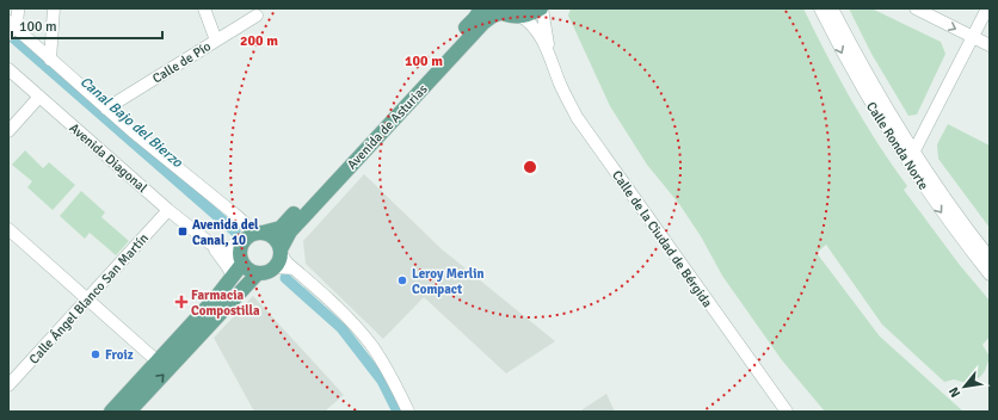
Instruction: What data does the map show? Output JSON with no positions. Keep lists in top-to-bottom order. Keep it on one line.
{"streets":{"main road":["Avenida de Asturias"],"street":["Calle de Pío","Calle Ronda Norte","Avenida Diagonal","Calle de la Ciudad de Bérgida","Calle Ángel Blanco San Martín"]},"crossings":[["Avenida de Asturias","Avenida Diagonal"],["Avenida Diagonal","Calle Ángel Blanco San Martín"]],"water":["Canal Bajo del Bierzo"],"places":{"transit":["Avenida del Canal, 10"],"other":["Leroy Merlin Compact","Froiz"],"health":["Farmacia Compostilla"]},"scale_bar":"100 m","north":"bottom left","rings":["200 m","100 m"]}
